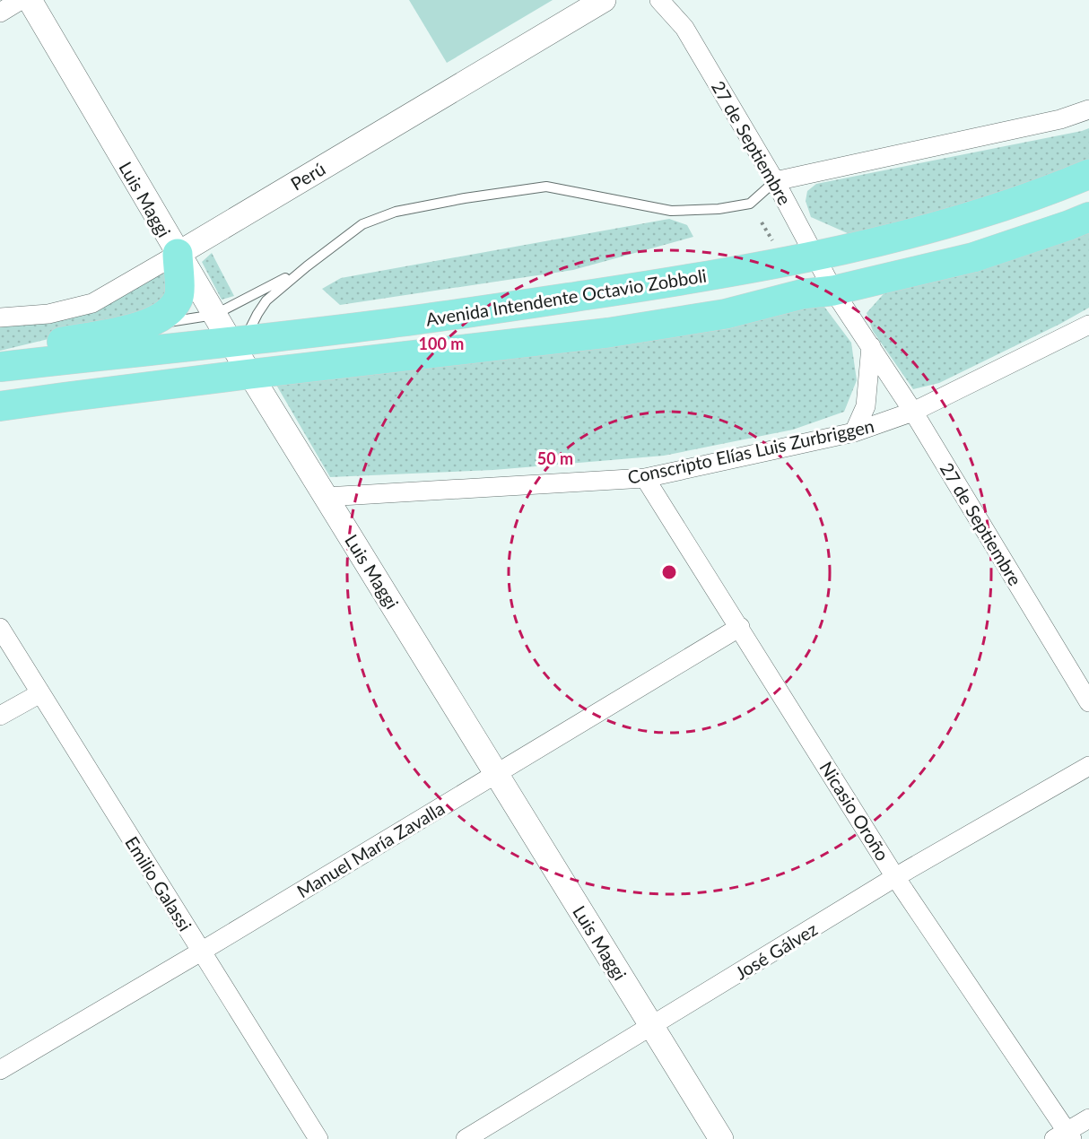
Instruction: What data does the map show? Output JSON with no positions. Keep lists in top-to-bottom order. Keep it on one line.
{"streets":{"main road":["Avenida Intendente Octavio Zobboli"],"street":["27 de Septiembre","Perú","Luis Maggi","Conscripto Elías Luis Zurbriggen","Nicasio Oroño","Manuel María Zavalla","Emilio Galassi","José Gálvez"]},"crossings":[["27 de Septiembre","Avenida Intendente Octavio Zobboli"],["27 de Septiembre","Conscripto Elías Luis Zurbriggen"],["Perú","Luis Maggi"],["Luis Maggi","Avenida Intendente Octavio Zobboli"],["Luis Maggi","Conscripto Elías Luis Zurbriggen"],["Luis Maggi","Manuel María Zavalla"],["Luis Maggi","José Gálvez"],["Conscripto Elías Luis Zurbriggen","Nicasio Oroño"],["Nicasio Oroño","Manuel María Zavalla"],["Nicasio Oroño","José Gálvez"],["Manuel María Zavalla","Emilio Galassi"]],"rings":["100 m","50 m"]}
